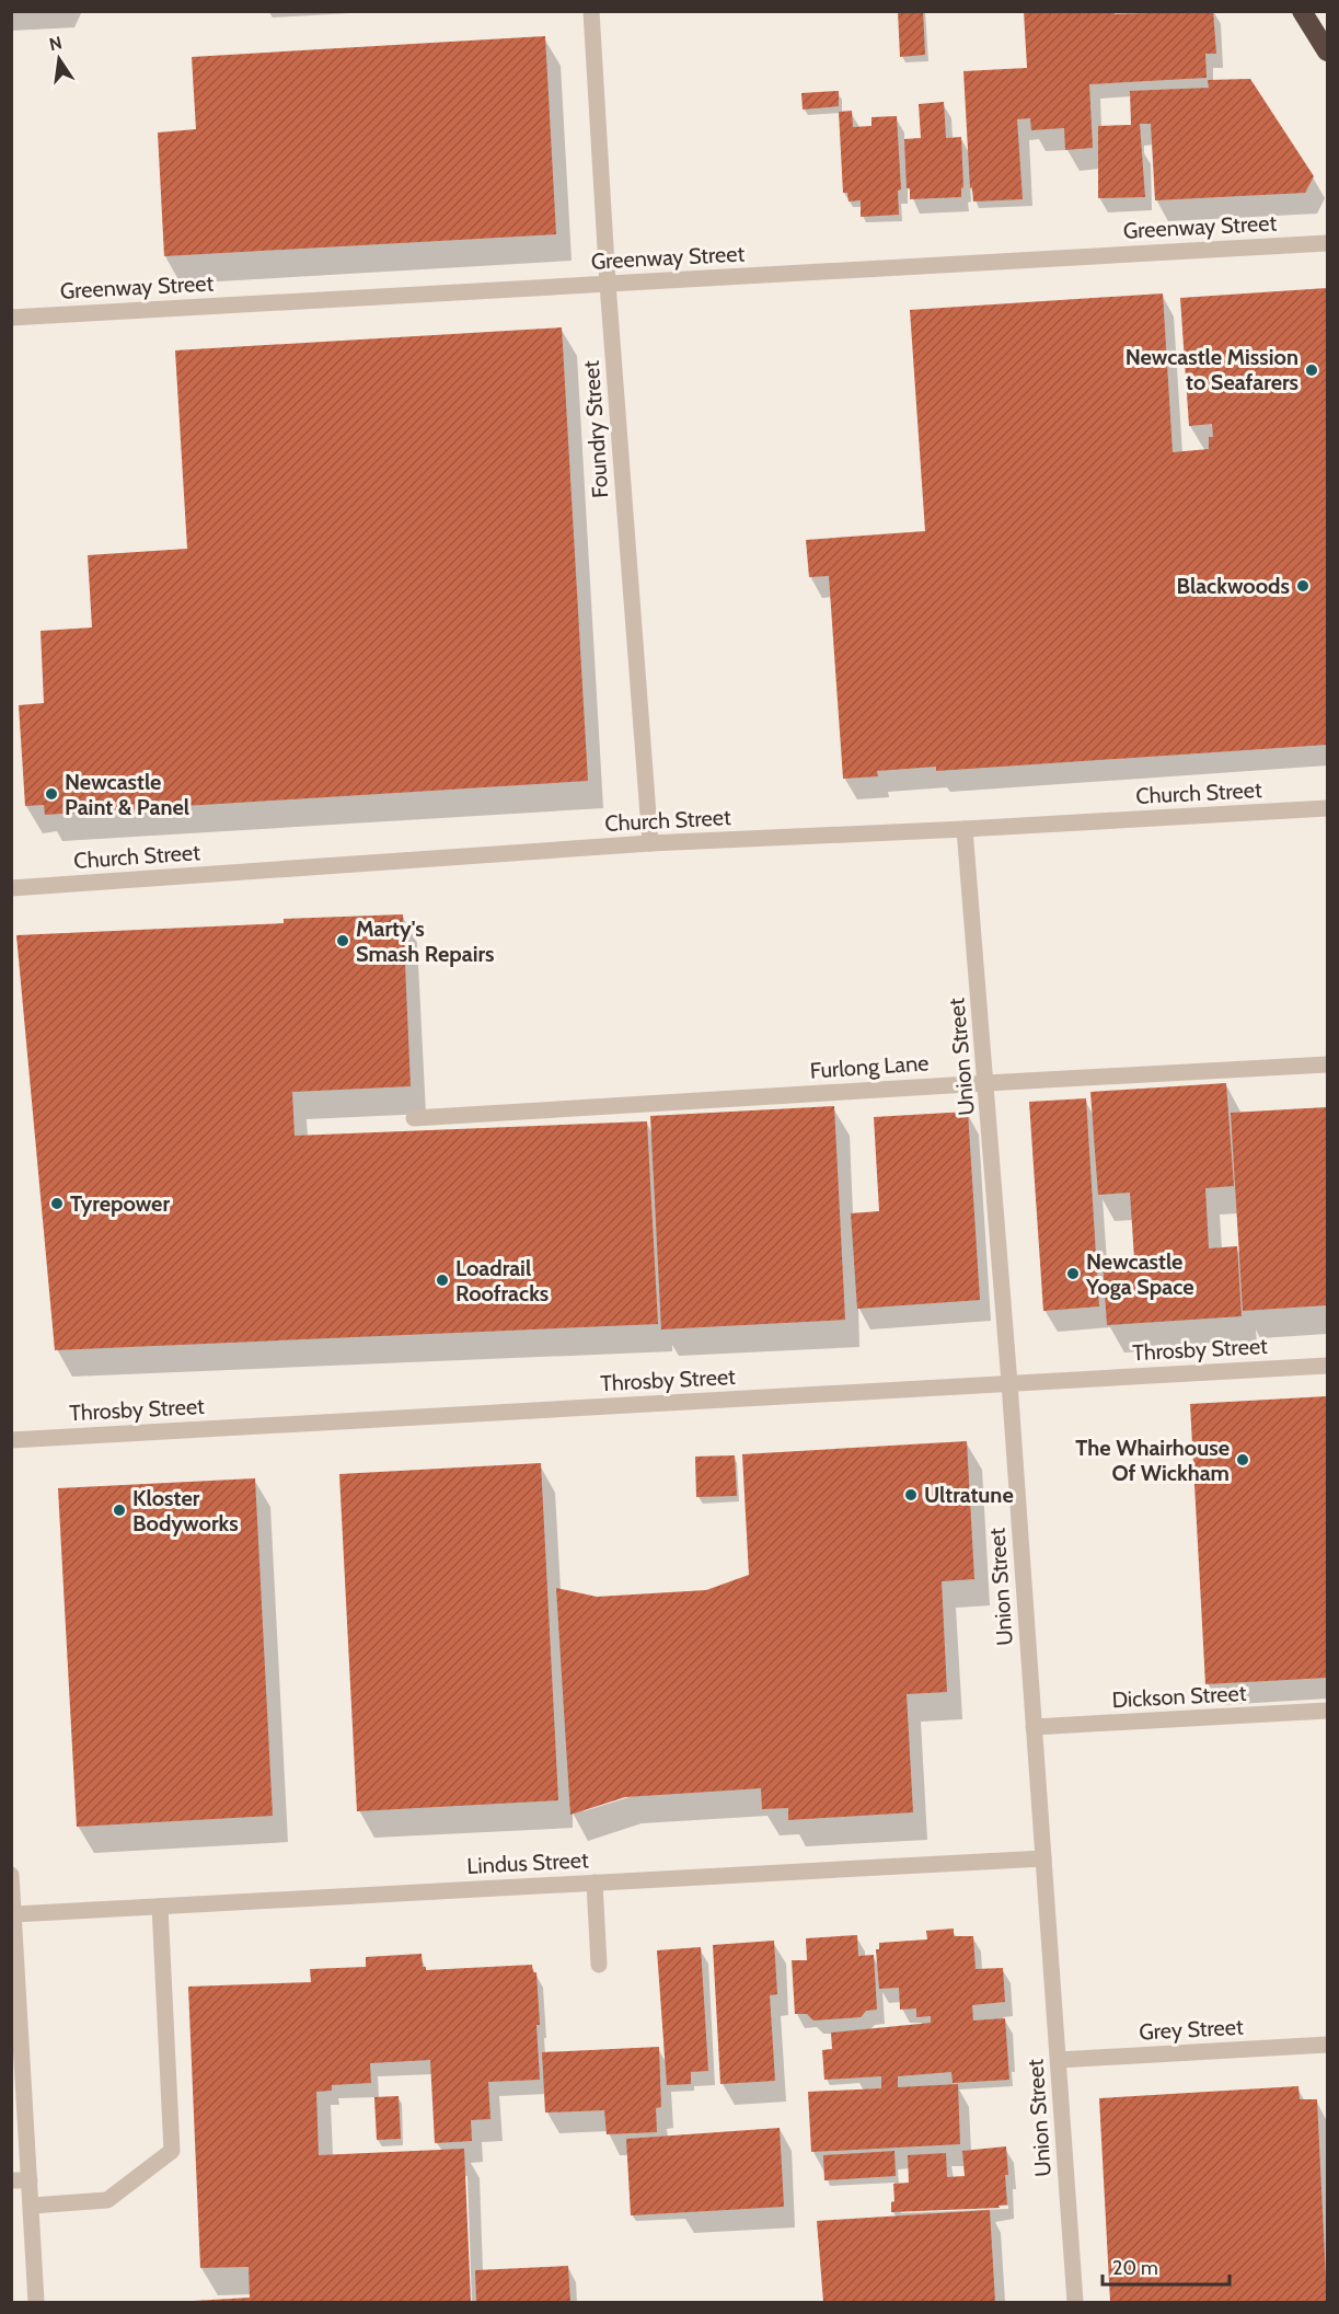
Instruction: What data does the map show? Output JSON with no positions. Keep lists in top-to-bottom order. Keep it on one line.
{"streets":{"street":["Greenway Street","Foundry Street","Church Street","Union Street","Furlong Lane","Throsby Street","Dickson Street","Lindus Street","Grey Street"]},"crossings":[["Greenway Street","Foundry Street"],["Foundry Street","Church Street"],["Church Street","Union Street"],["Union Street","Furlong Lane"],["Union Street","Throsby Street"],["Union Street","Dickson Street"],["Union Street","Lindus Street"],["Union Street","Grey Street"]],"places":["Newcastle Mission to Seafarers","Blackwoods","Newcastle Paint & Panel","Marty's Smash Repairs","Tyrepower","Newcastle Yoga Space","Loadrail Roofracks","The Whairhouse Of Wickham","Ultratune","Kloster Bodyworks"],"scale_bar":"20 m","north":"top"}
